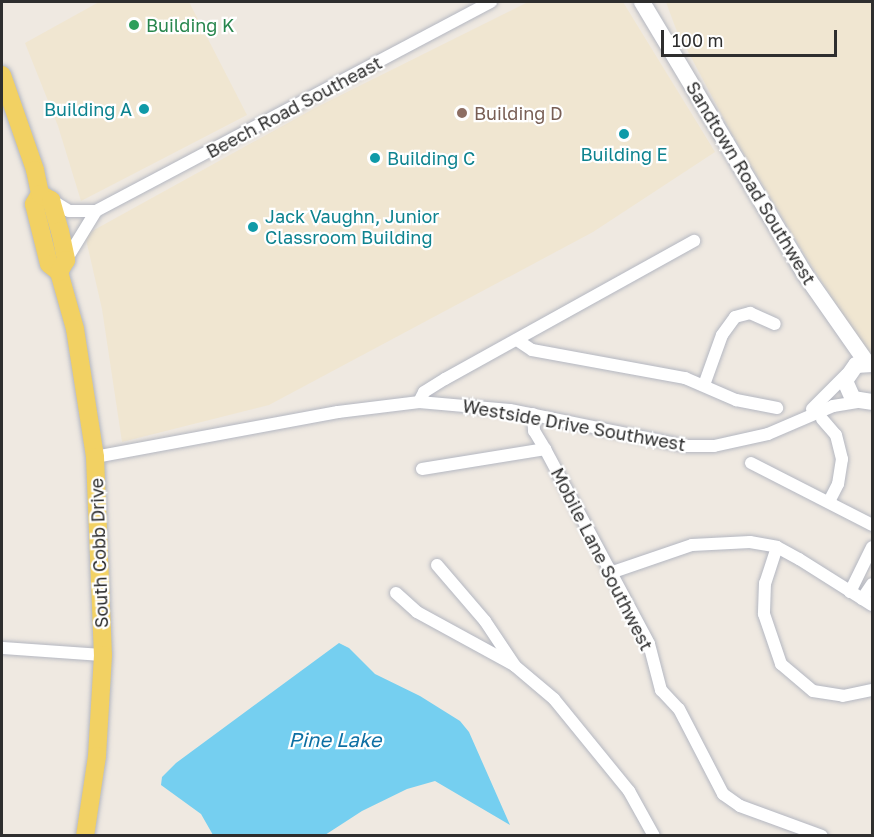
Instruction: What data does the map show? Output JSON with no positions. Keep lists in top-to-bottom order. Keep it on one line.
{"streets":{"main road":["South Cobb Drive"],"street":["Beech Road Southeast","Sandtown Road Southwest","Westside Drive Southwest","Mobile Lane Southwest"]},"crossings":[["Sandtown Road Southwest","Westside Drive Southwest"],["Westside Drive Southwest","South Cobb Drive"],["Westside Drive Southwest","Mobile Lane Southwest"]],"water":["Pine Lake"],"places":["Building K","Building A","Building D","Building E","Building C","Jack Vaughn, Junior Classroom Building"],"scale_bar":"100 m"}
